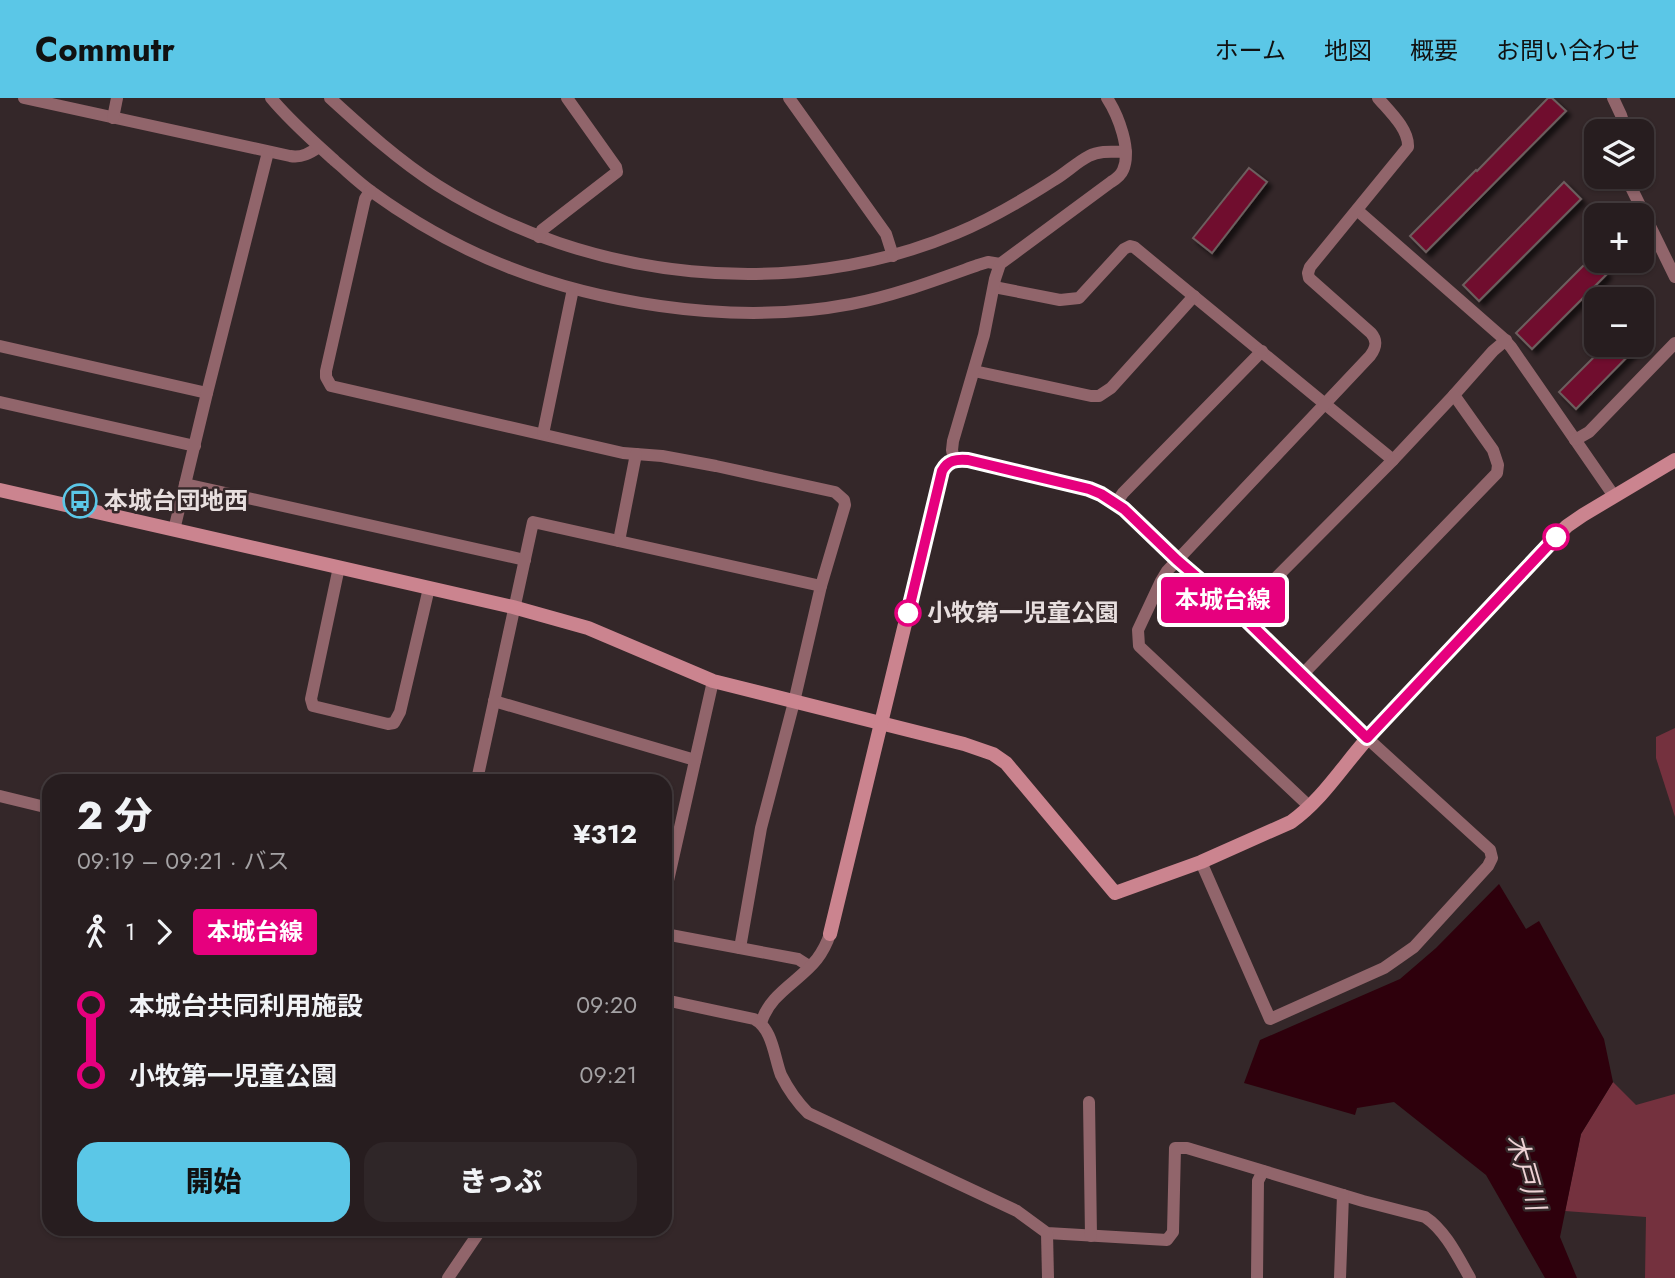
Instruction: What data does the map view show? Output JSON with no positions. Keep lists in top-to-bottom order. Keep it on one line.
{"water":["木戸川"],"places":{"bus stop":["本城台団地西"],"other":["小牧第一児童公園"]},"lines":["bus line 本城台線"],"page":{"header":"Commutr","nav":["ホーム","地図","概要","お問い合わせ"],"on_map":"本城台線","map_buttons":["+","−"],"heading":["2 分","09:19 – 09:21 · バス","¥312"],"legs":["1","本城台線"],"list":[{"name":"本城台共同利用施設","value":"09:20"},{"name":"小牧第一児童公園","value":"09:21"}],"buttons":["開始","きっぷ"]}}
